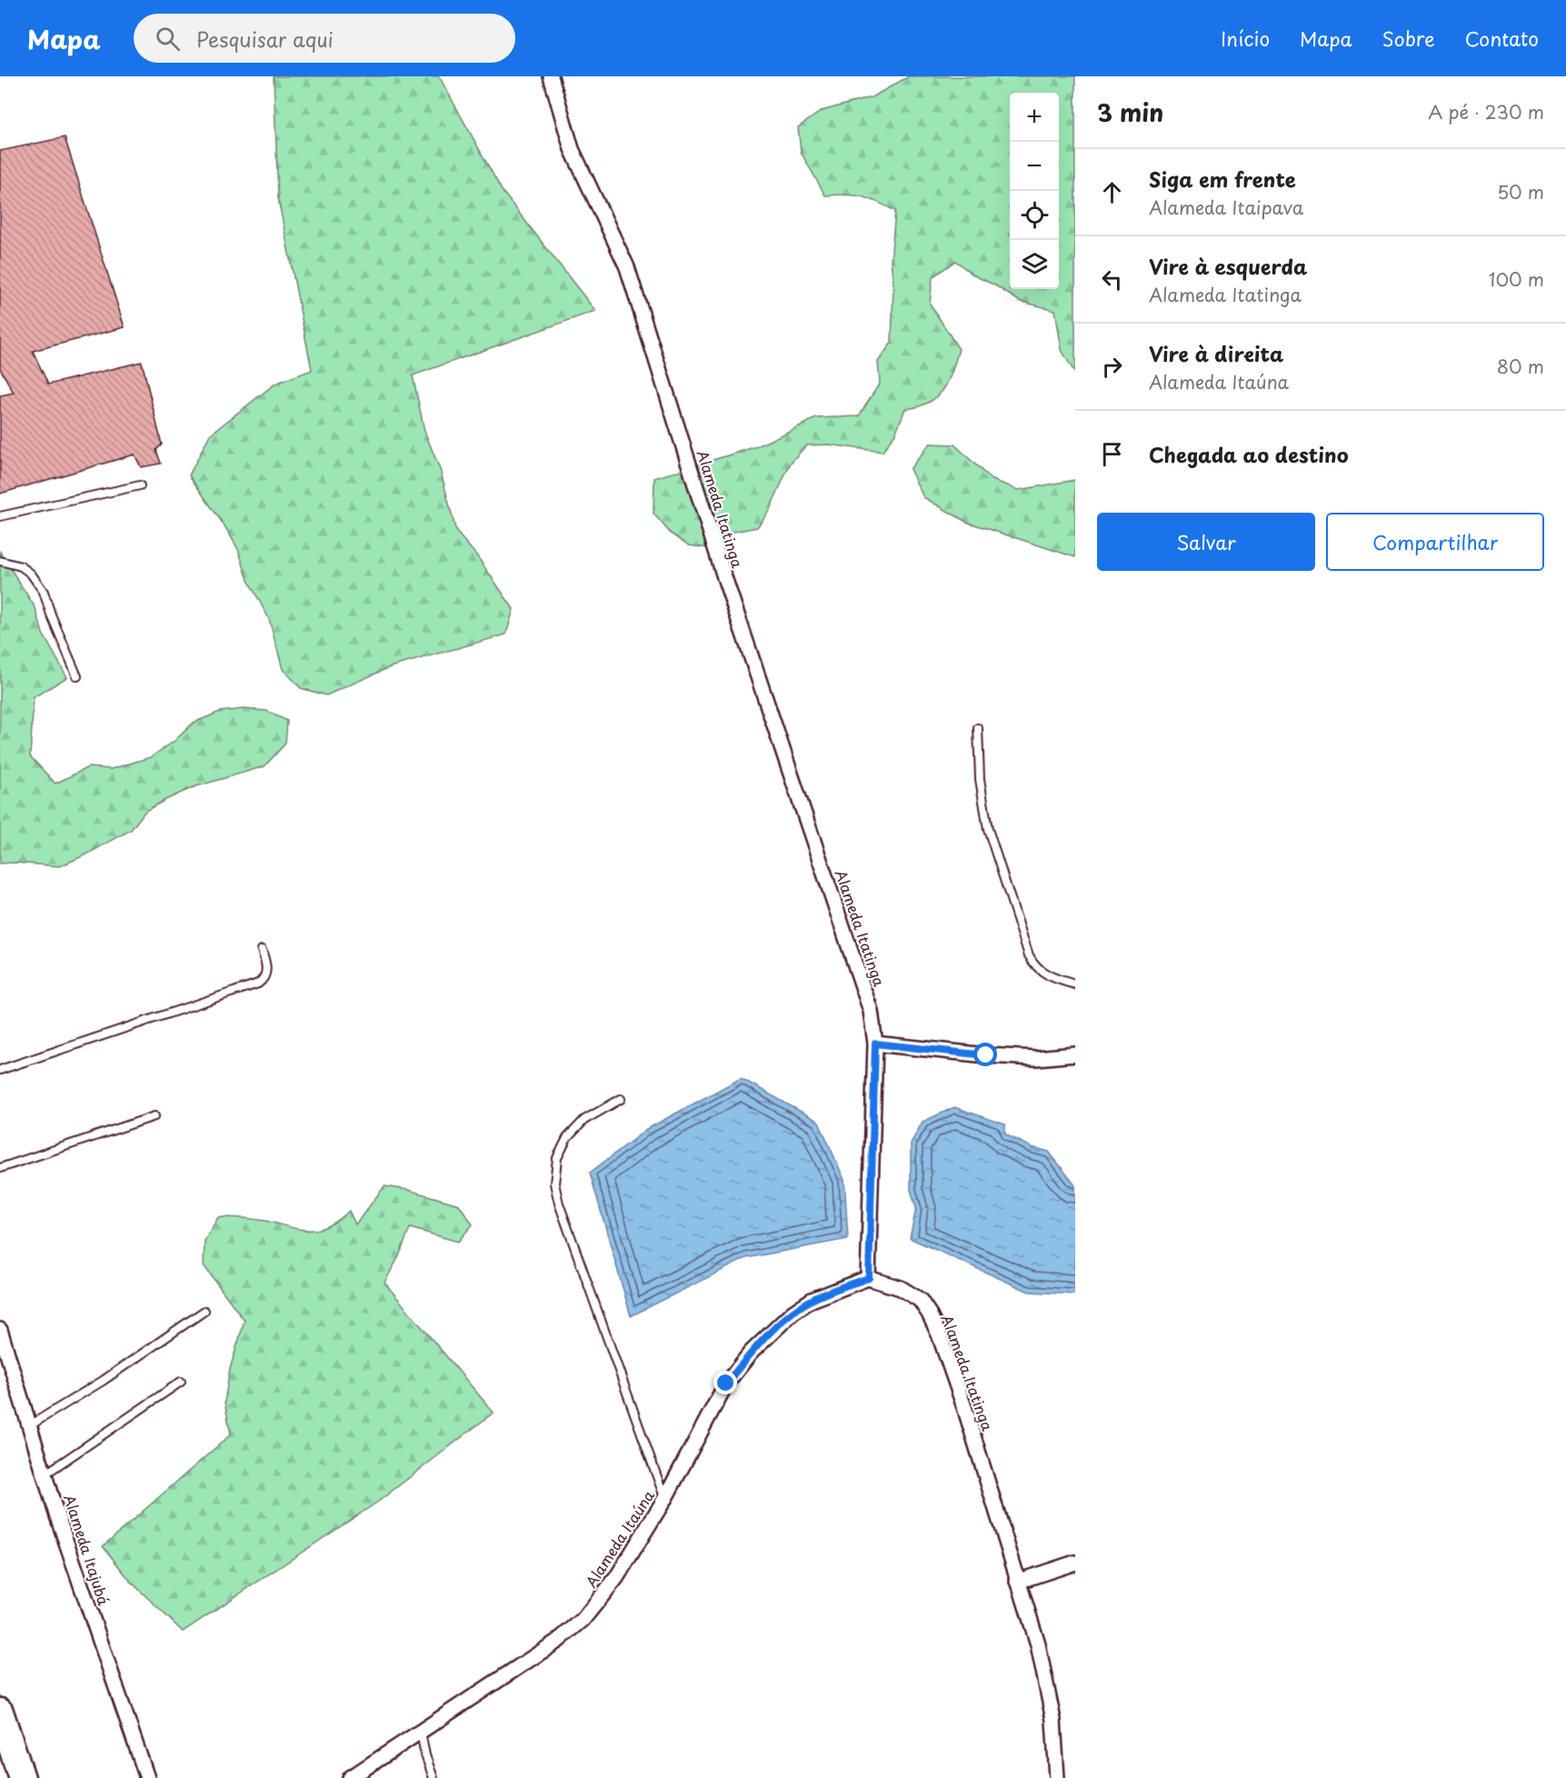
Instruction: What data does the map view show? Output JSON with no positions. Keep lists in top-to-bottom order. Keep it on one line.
{"streets":{"street":["Alameda Itatinga","Alameda Itaúna","Alameda Itajubá"]},"crossings":[["Alameda Itatinga","Alameda Itaúna"]],"page":{"header":"Mapa","search":"Pesquisar aqui","nav":["Início","Mapa","Sobre","Contato"],"heading":["3 min","A pé · 230 m"],"map_buttons":["+","−"],"list":[["Siga em frente","Alameda Itaipava","50 m"],["Vire à esquerda","Alameda Itatinga","100 m"],["Vire à direita","Alameda Itaúna","80 m"],"Chegada ao destino"],"buttons":["Salvar","Compartilhar"]}}
